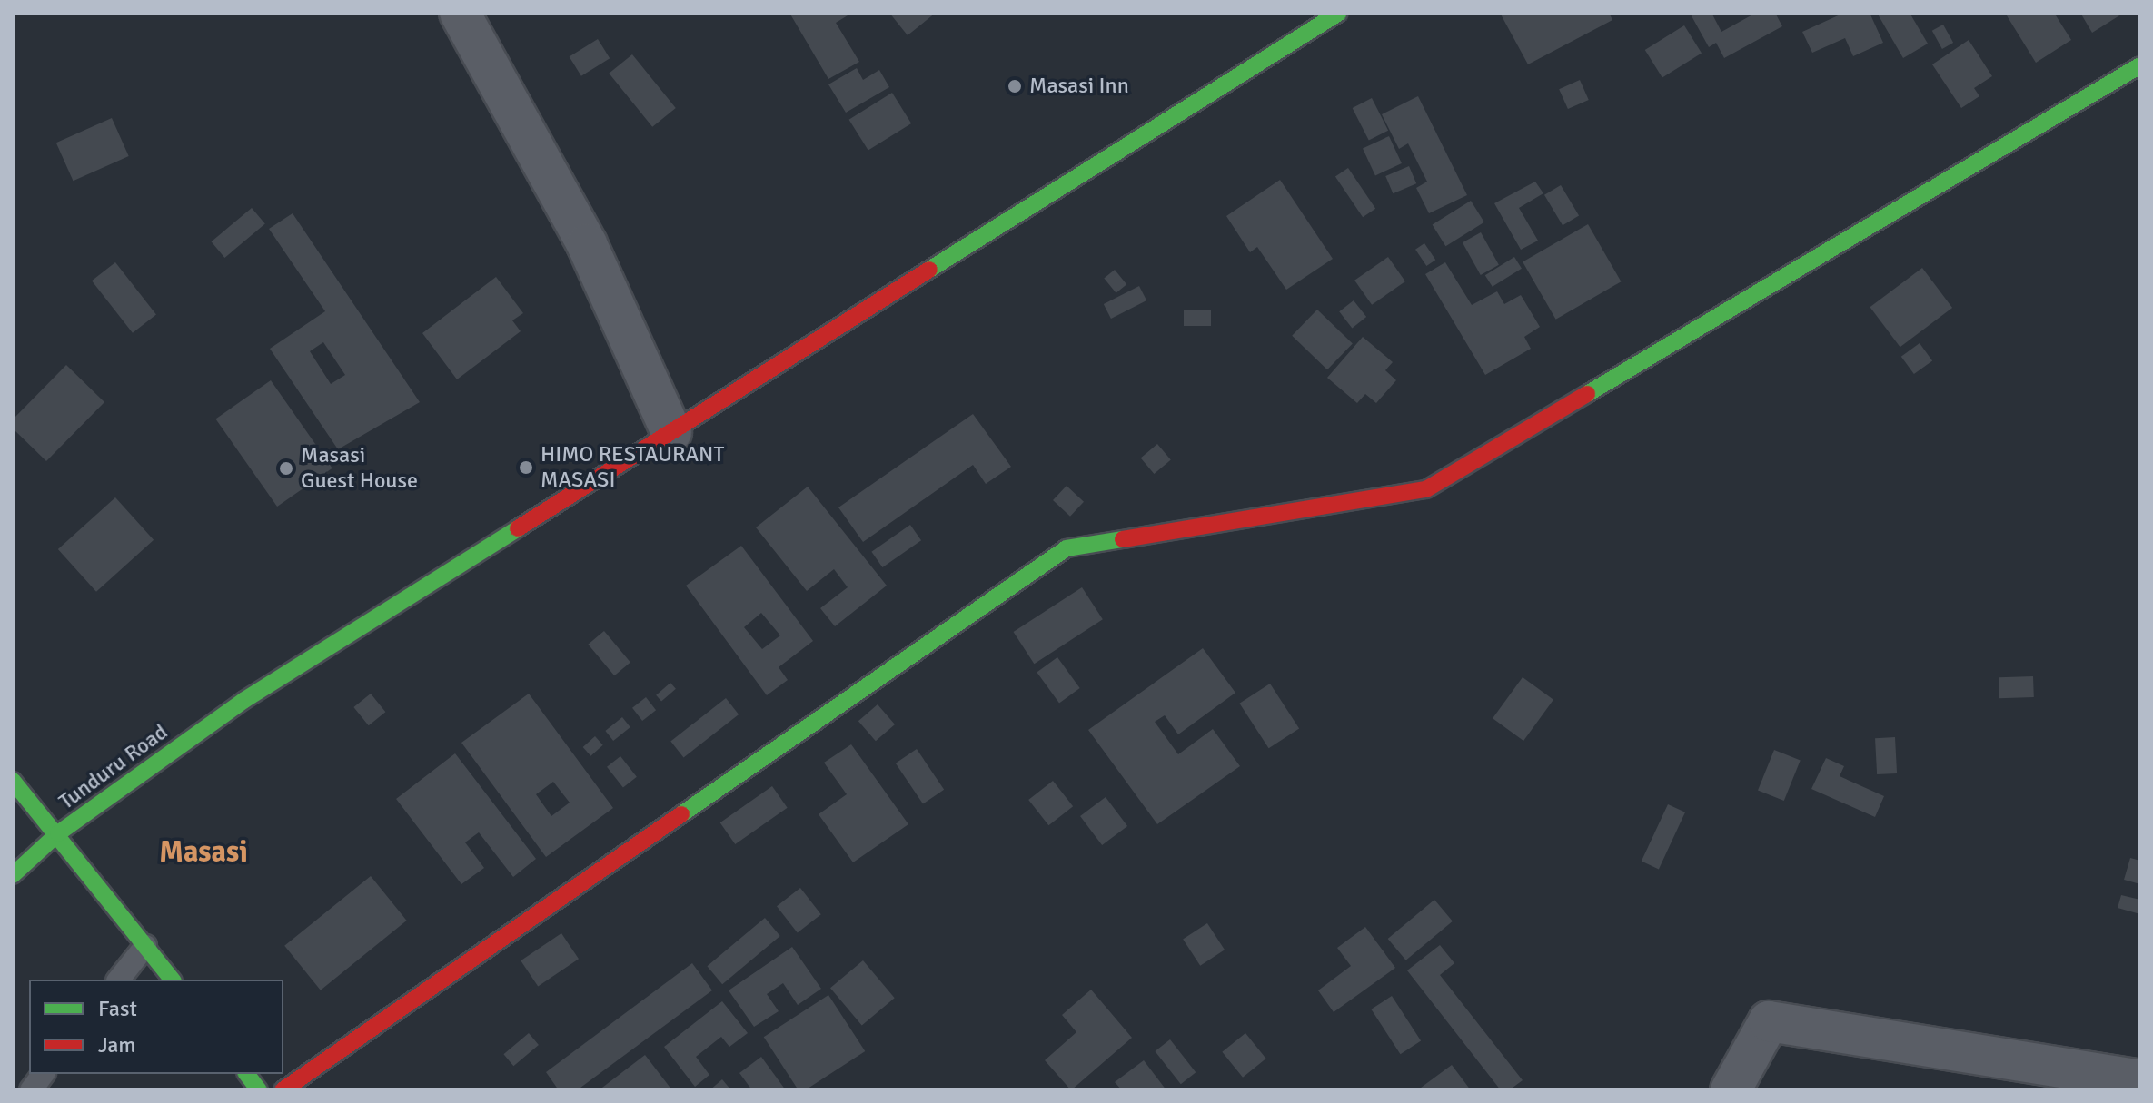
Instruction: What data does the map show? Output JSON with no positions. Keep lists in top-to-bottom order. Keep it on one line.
{"streets":{"main road":["Tunduru Road"]},"districts":["Masasi"],"places":["Masasi Inn","HIMO RESTAURANT MASASI","Masasi Guest House"],"legend":["Fast","Jam"]}
